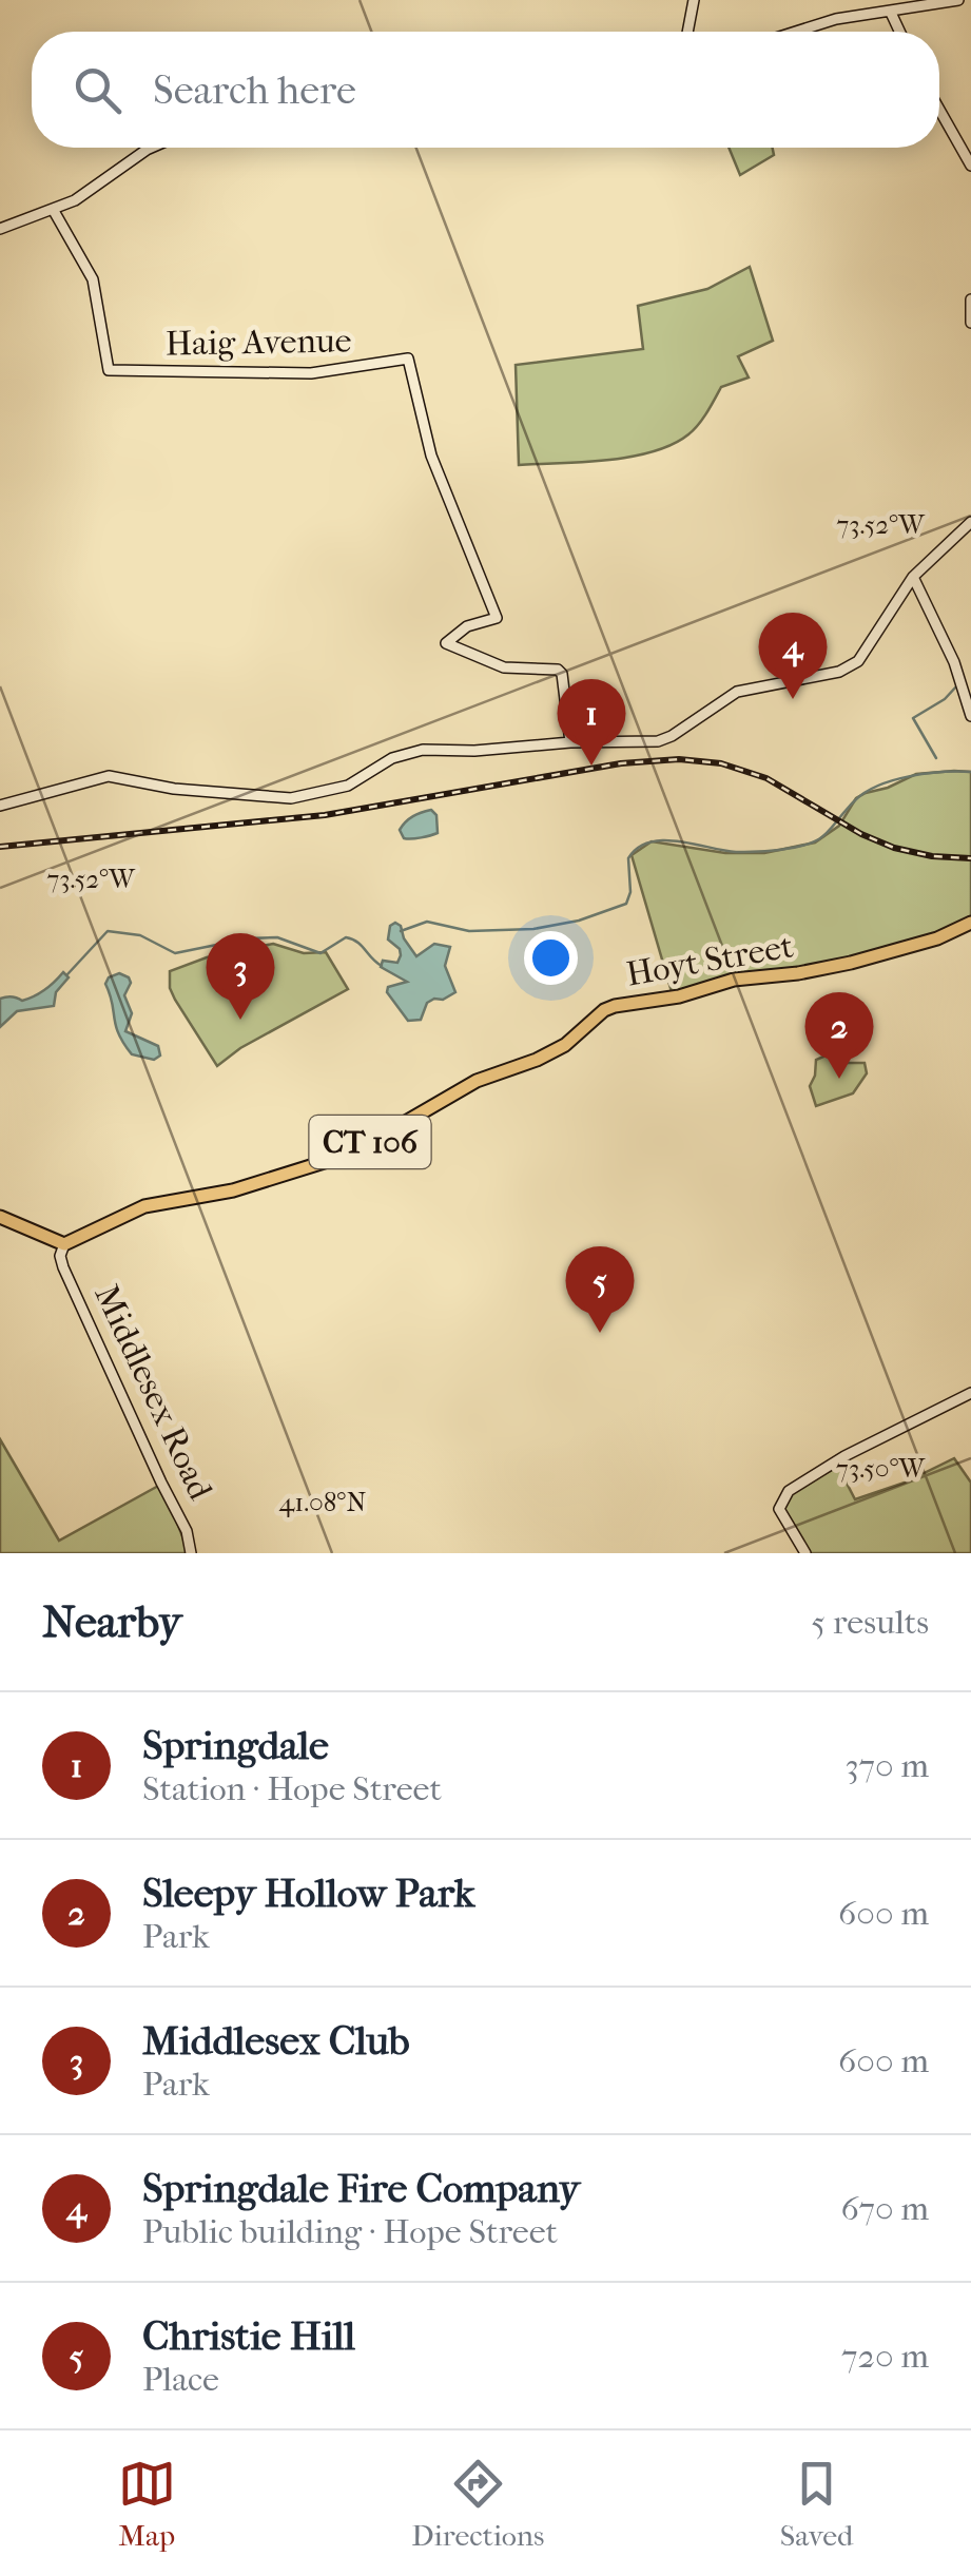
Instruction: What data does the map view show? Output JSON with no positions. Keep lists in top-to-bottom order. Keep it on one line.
{"streets":{"main road":["Hoyt Street","CT 106"],"street":["Haig Avenue","Middlesex Road"]},"crossings":[["Hoyt Street","Middlesex Road"]],"page":{"search":"Search here","pins":["4","1","3","2","5"],"heading":["Nearby","5 results"],"list":[{"mark":"1","name":"Springdale","note":"Station · Hope Street","value":"370 m"},{"mark":"2","name":"Sleepy Hollow Park","note":"Park","value":"600 m"},{"mark":"3","name":"Middlesex Club","note":"Park","value":"600 m"},{"mark":"4","name":"Springdale Fire Company","note":"Public building · Hope Street","value":"670 m"},{"mark":"5","name":"Christie Hill","note":"Place","value":"720 m"}],"nav":["Map","Directions","Saved"]},"coordinates":["73.52°W","73.50°W","41.08°N"]}
